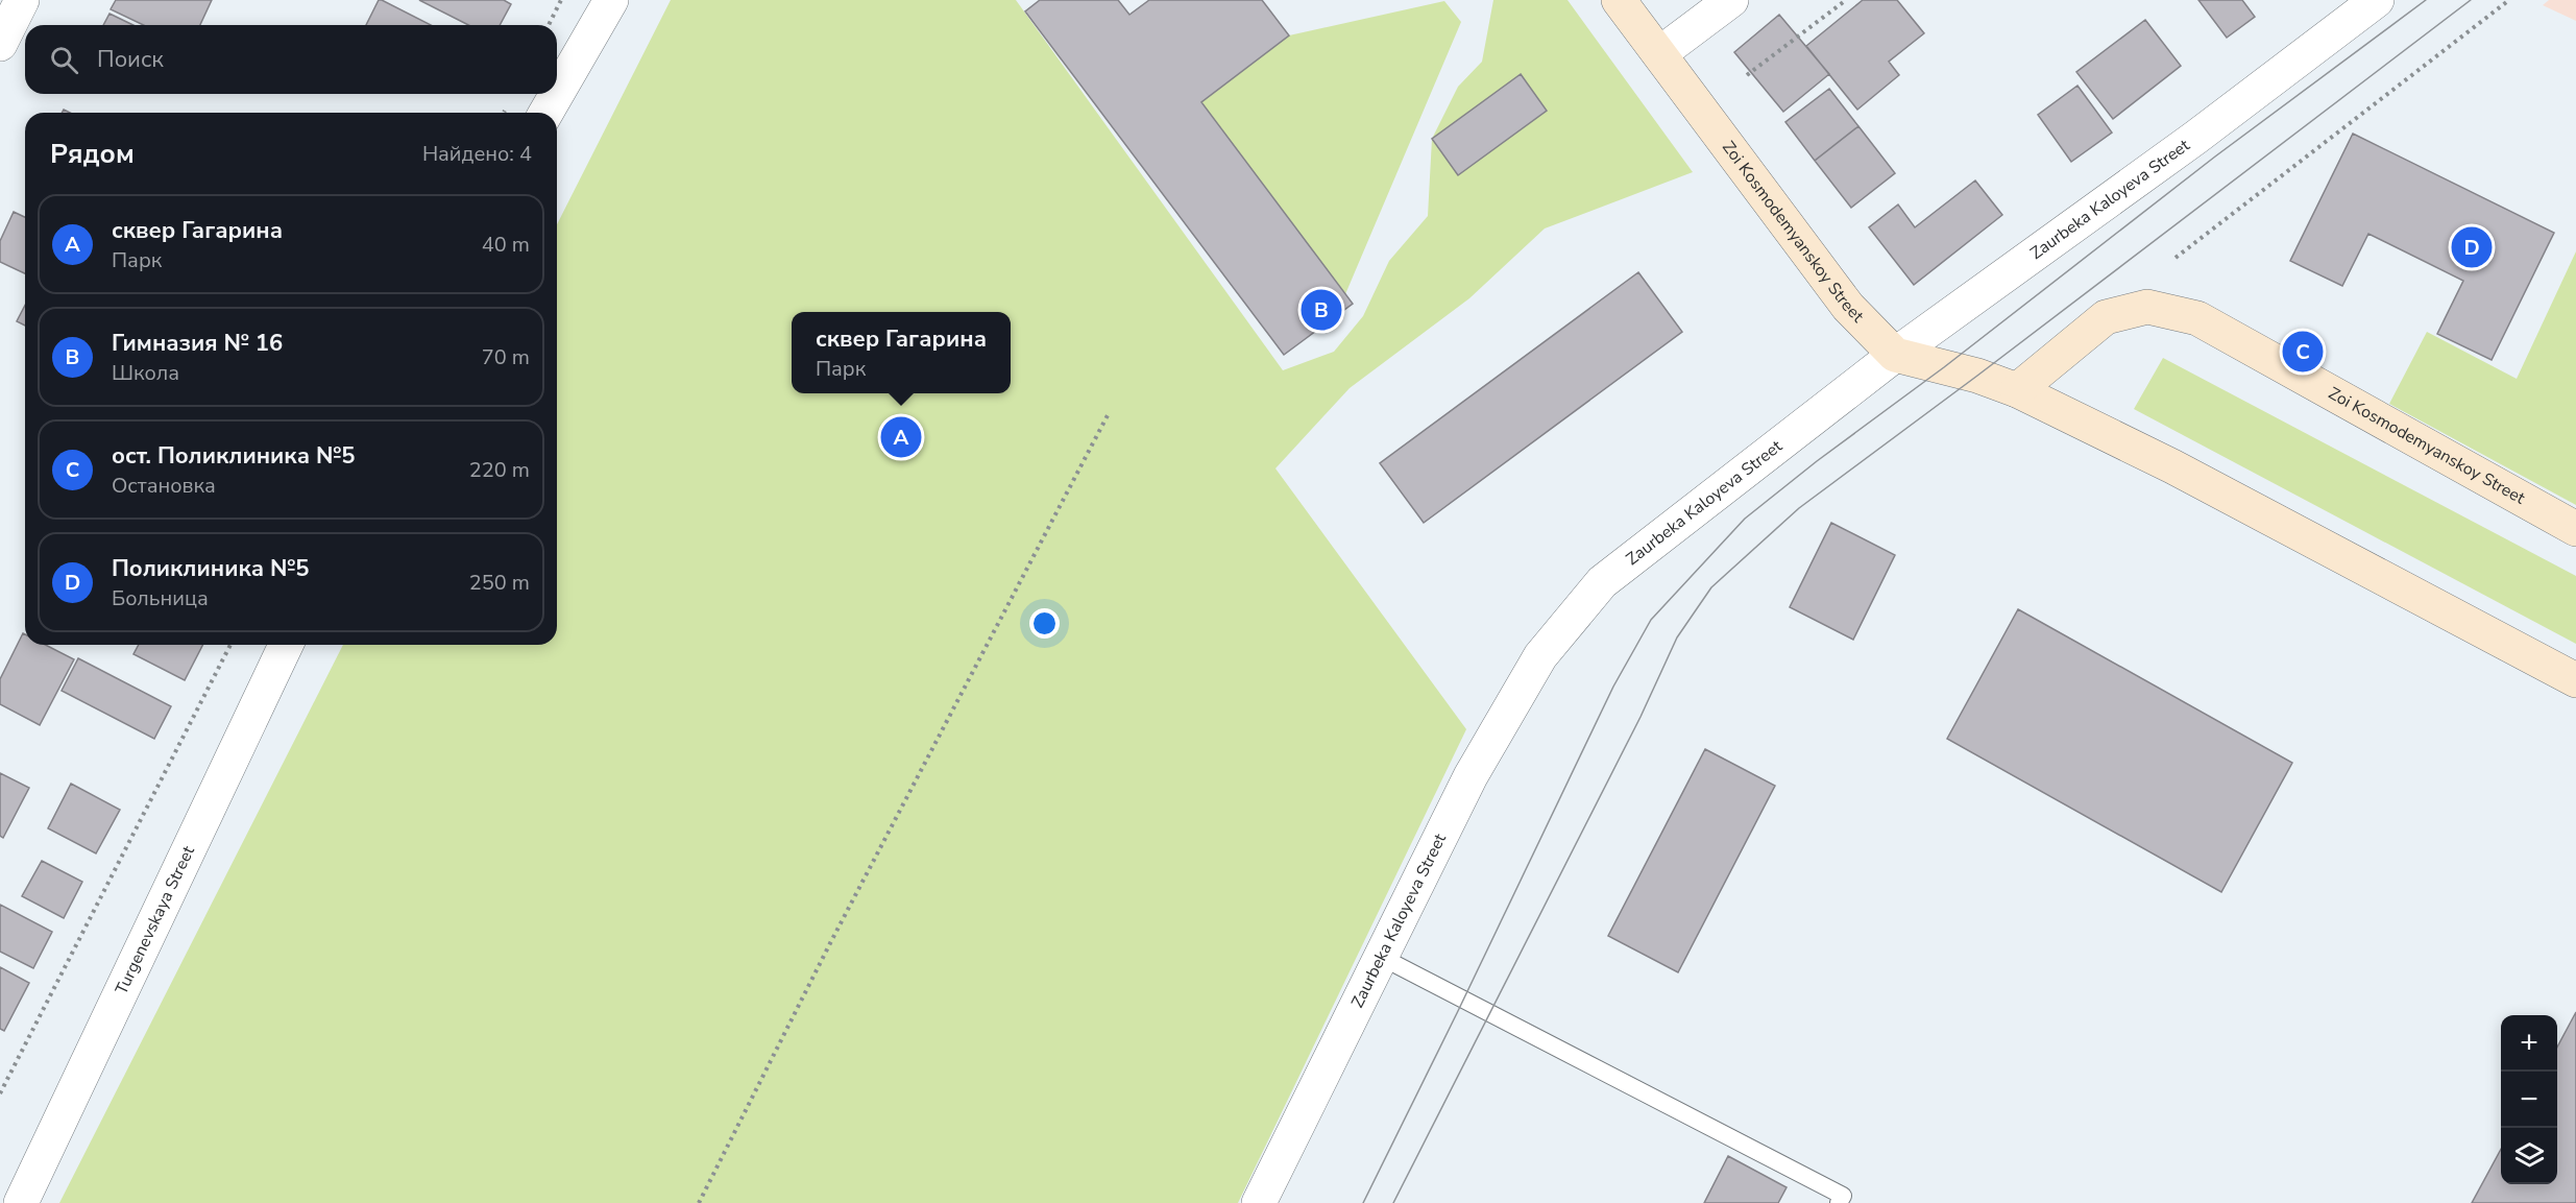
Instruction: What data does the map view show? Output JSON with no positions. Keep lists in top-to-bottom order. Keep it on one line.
{"streets":{"street":["Zaurbeka Kaloyeva Street","Zoi Kosmodemyanskoy Street","Turgenevskaya Street"]},"crossings":[["Zaurbeka Kaloyeva Street","Zoi Kosmodemyanskoy Street"]],"page":{"search":"Поиск","heading":["Рядом","Найдено: 4"],"list":[{"mark":"A","name":"сквер Гагарина","note":"Парк","value":"40 m"},{"mark":"B","name":"Гимназия № 16","note":"Школа","value":"70 m"},{"mark":"C","name":"ост. Поликлиника №5","note":"Остановка","value":"220 m"},{"mark":"D","name":"Поликлиника №5","note":"Больница","value":"250 m"}],"pins":["D","B","C","A"],"popup":["сквер Гагарина","Парк"],"map_buttons":["+","−"]}}
